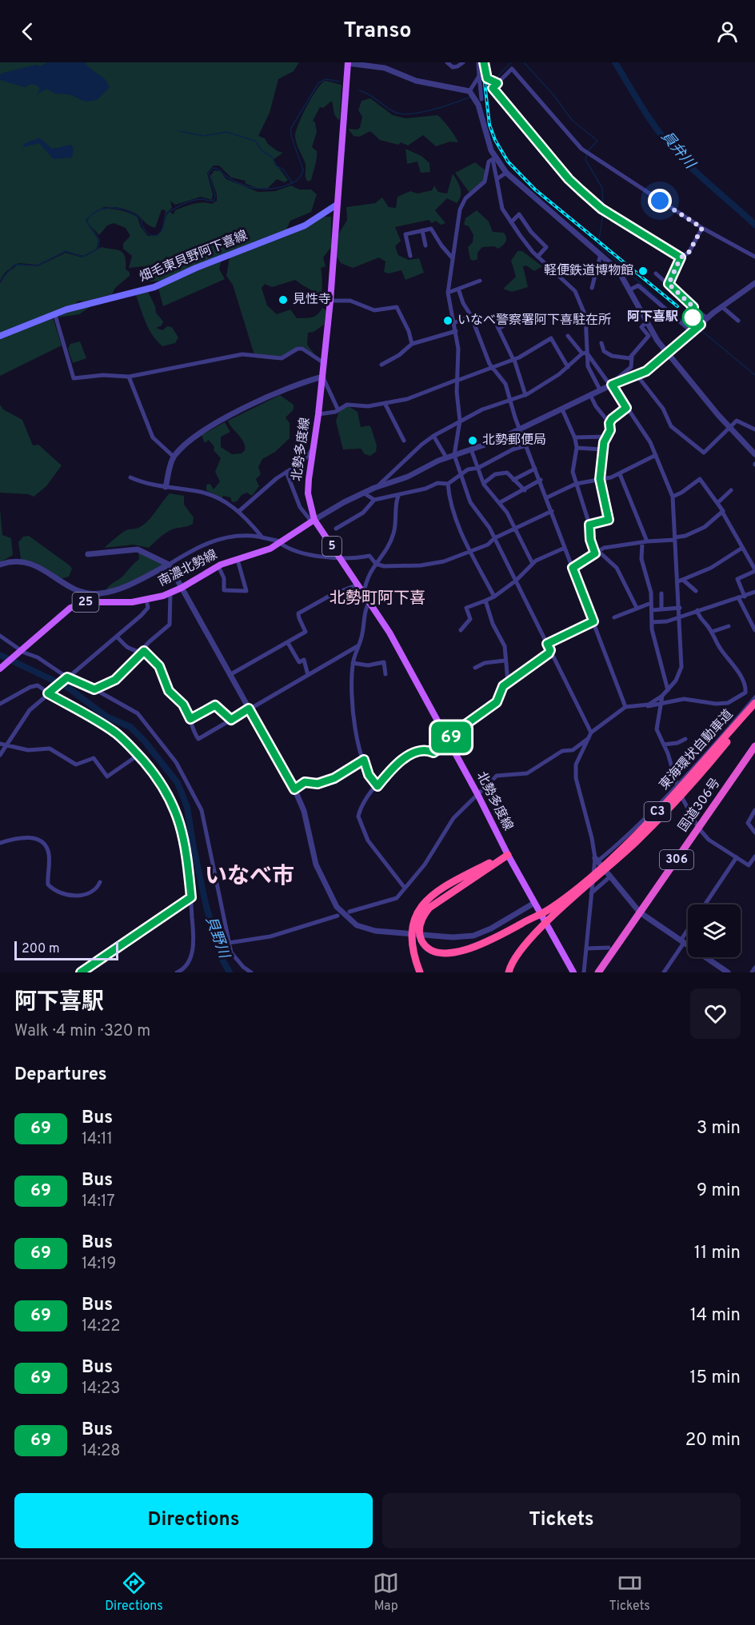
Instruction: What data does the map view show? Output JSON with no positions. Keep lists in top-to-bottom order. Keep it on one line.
{"streets":{"highway":["東海環状自動車道","国道306号","C3","306"],"main road":["畑毛東貝野阿下喜線","北勢多度線","5","南濃北勢線","25"]},"crossings":[["畑毛東貝野阿下喜線","北勢多度線"],["北勢多度線","南濃北勢線"],["北勢多度線","東海環状自動車道"]],"districts":["北勢町阿下喜","いなべ市"],"water":["員弁川","貝野川"],"places":["軽便鉄道博物館","見性寺","阿下喜駅","いなべ警察署阿下喜駐在所","北勢郵便局"],"lines":["bus line 69"],"scale_bar":"200 m","page":{"header":"Transo","on_map":"69","scale":"200 m","heading":[["阿下喜駅","Walk · 4 min · 320 m"],"Departures"],"list":[{"mark":"69","name":"Bus","note":"14:11","value":"3 min"},{"mark":"69","name":"Bus","note":"14:17","value":"9 min"},{"mark":"69","name":"Bus","note":"14:19","value":"11 min"},{"mark":"69","name":"Bus","note":"14:22","value":"14 min"},{"mark":"69","name":"Bus","note":"14:23","value":"15 min"},{"mark":"69","name":"Bus","note":"14:28","value":"20 min"}],"buttons":["Directions","Tickets"],"tabs":["Directions","Map","Tickets"]}}
